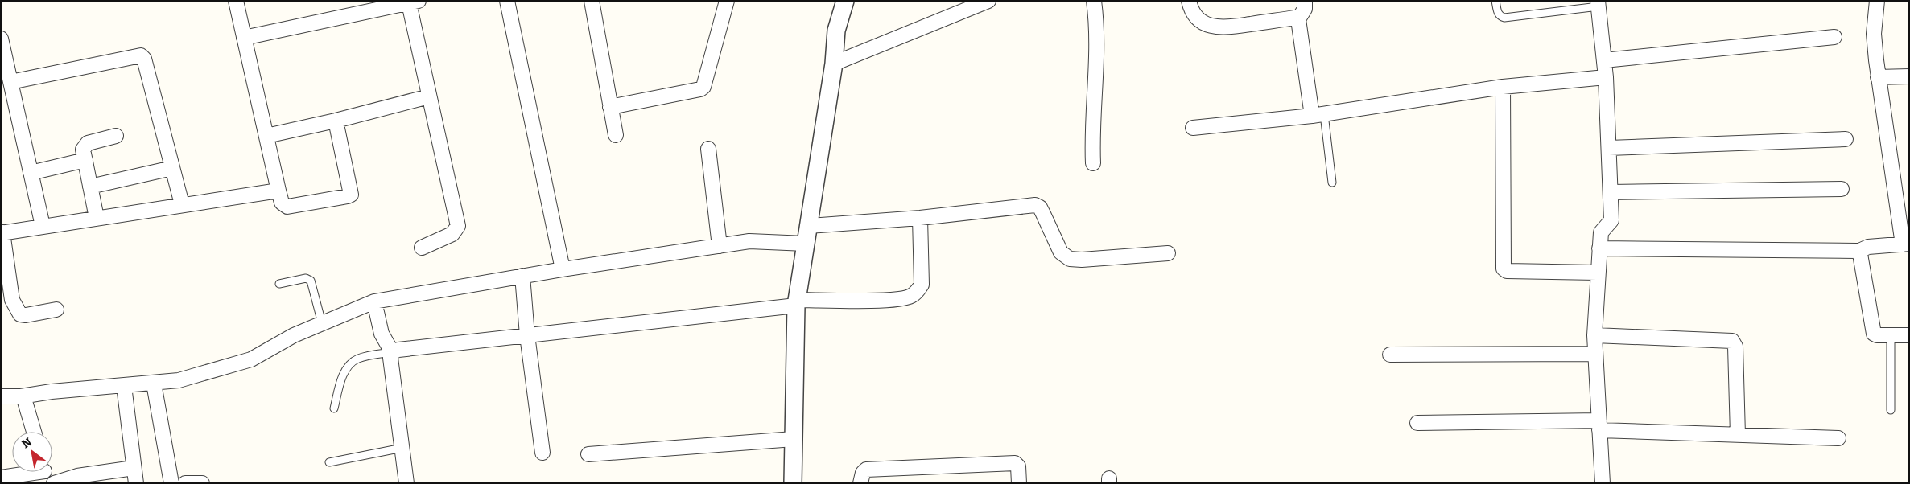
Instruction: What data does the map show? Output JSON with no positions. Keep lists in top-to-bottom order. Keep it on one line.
{"north":"top left"}
